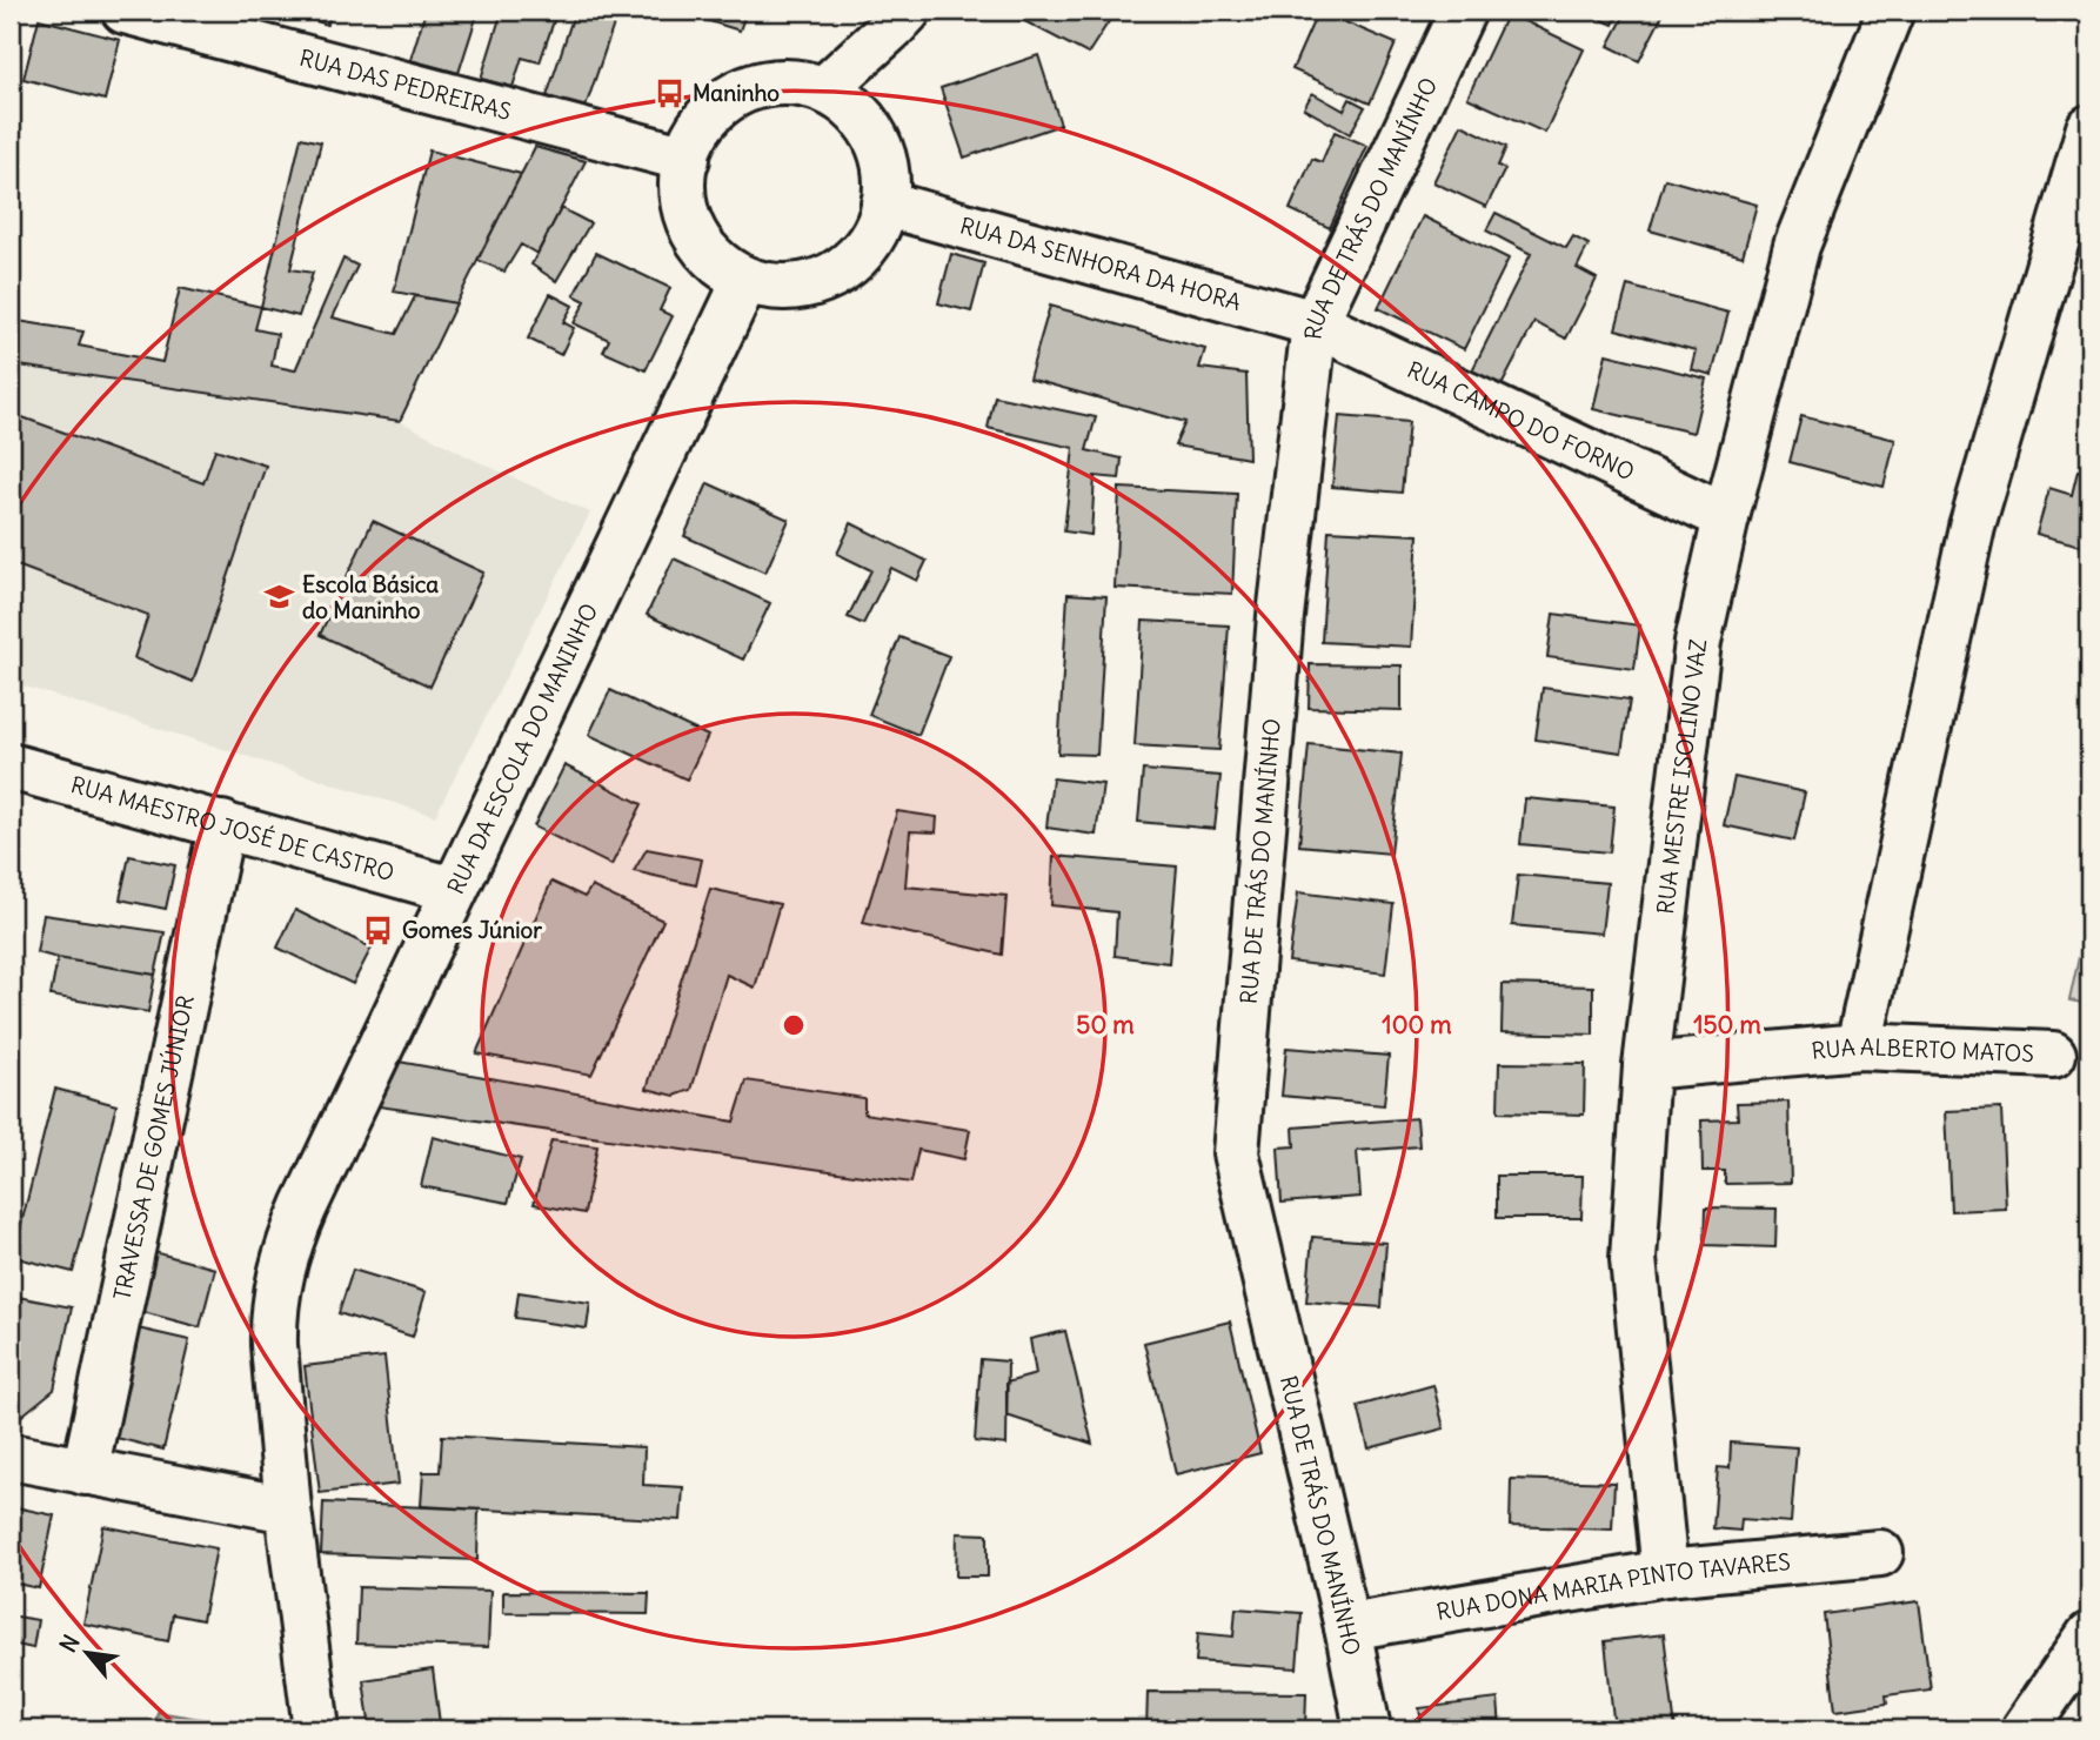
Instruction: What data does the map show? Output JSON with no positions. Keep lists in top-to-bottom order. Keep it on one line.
{"streets":{"street":["RUA DAS PEDREIRAS","RUA DE TRÁS DO MANÍNHO","RUA DA SENHORA DA HORA","RUA CAMPO DO FORNO","RUA DA ESCOLA DO MANINHO","RUA MESTRE ISOLINO VAZ","RUA MAESTRO JOSÉ DE CASTRO","RUA ALBERTO MATOS","TRAVESSA DE GOMES JÚNIOR","RUA DONA MARIA PINTO TAVARES"]},"crossings":[["RUA DAS PEDREIRAS","RUA DA SENHORA DA HORA"],["RUA DAS PEDREIRAS","RUA DA ESCOLA DO MANINHO"],["RUA DE TRÁS DO MANÍNHO","RUA DA SENHORA DA HORA"],["RUA DE TRÁS DO MANÍNHO","RUA CAMPO DO FORNO"],["RUA DE TRÁS DO MANÍNHO","RUA DONA MARIA PINTO TAVARES"],["RUA DA SENHORA DA HORA","RUA CAMPO DO FORNO"],["RUA DA SENHORA DA HORA","RUA DA ESCOLA DO MANINHO"],["RUA CAMPO DO FORNO","RUA MESTRE ISOLINO VAZ"],["RUA DA ESCOLA DO MANINHO","RUA MAESTRO JOSÉ DE CASTRO"],["RUA MESTRE ISOLINO VAZ","RUA ALBERTO MATOS"],["RUA MESTRE ISOLINO VAZ","RUA DONA MARIA PINTO TAVARES"],["RUA MAESTRO JOSÉ DE CASTRO","TRAVESSA DE GOMES JÚNIOR"]],"places":{"bus stop":["Maninho","Gomes Júnior"],"school or university":["Escola Básica do Maninho"]},"north":"top left","rings":["50 m","100 m","150 m"]}
